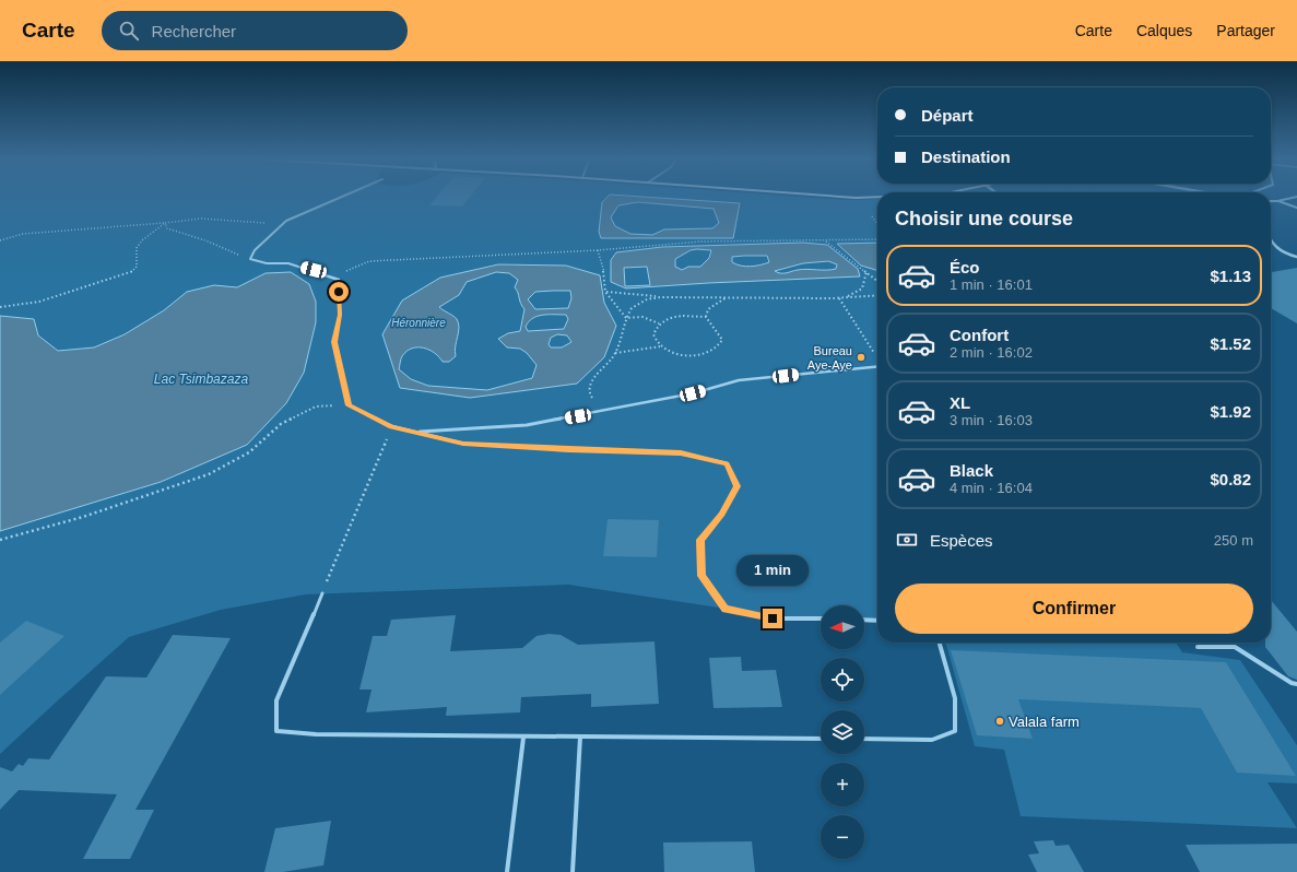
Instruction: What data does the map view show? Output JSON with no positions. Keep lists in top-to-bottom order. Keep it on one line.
{"water":["Héronnière","Lac Tsimbazaza"],"places":["Bureau Aye-Aye","Valala farm"],"north":"left","page":{"header":"Carte","search":"Rechercher","nav":["Carte","Calques","Partager"],"banner":["Départ","Destination"],"heading":"Choisir une course","list":[{"name":"Éco","note":"1 min · 16:01","value":"$1.13"},{"name":"Confort","note":"2 min · 16:02","value":"$1.52"},{"name":"XL","note":"3 min · 16:03","value":"$1.92"},{"name":"Black","note":"4 min · 16:04","value":"$0.82"}],"pay":["Espèces","250 m"],"bubble":"1 min","buttons":"Confirmer","map_buttons":["+","−"]}}
